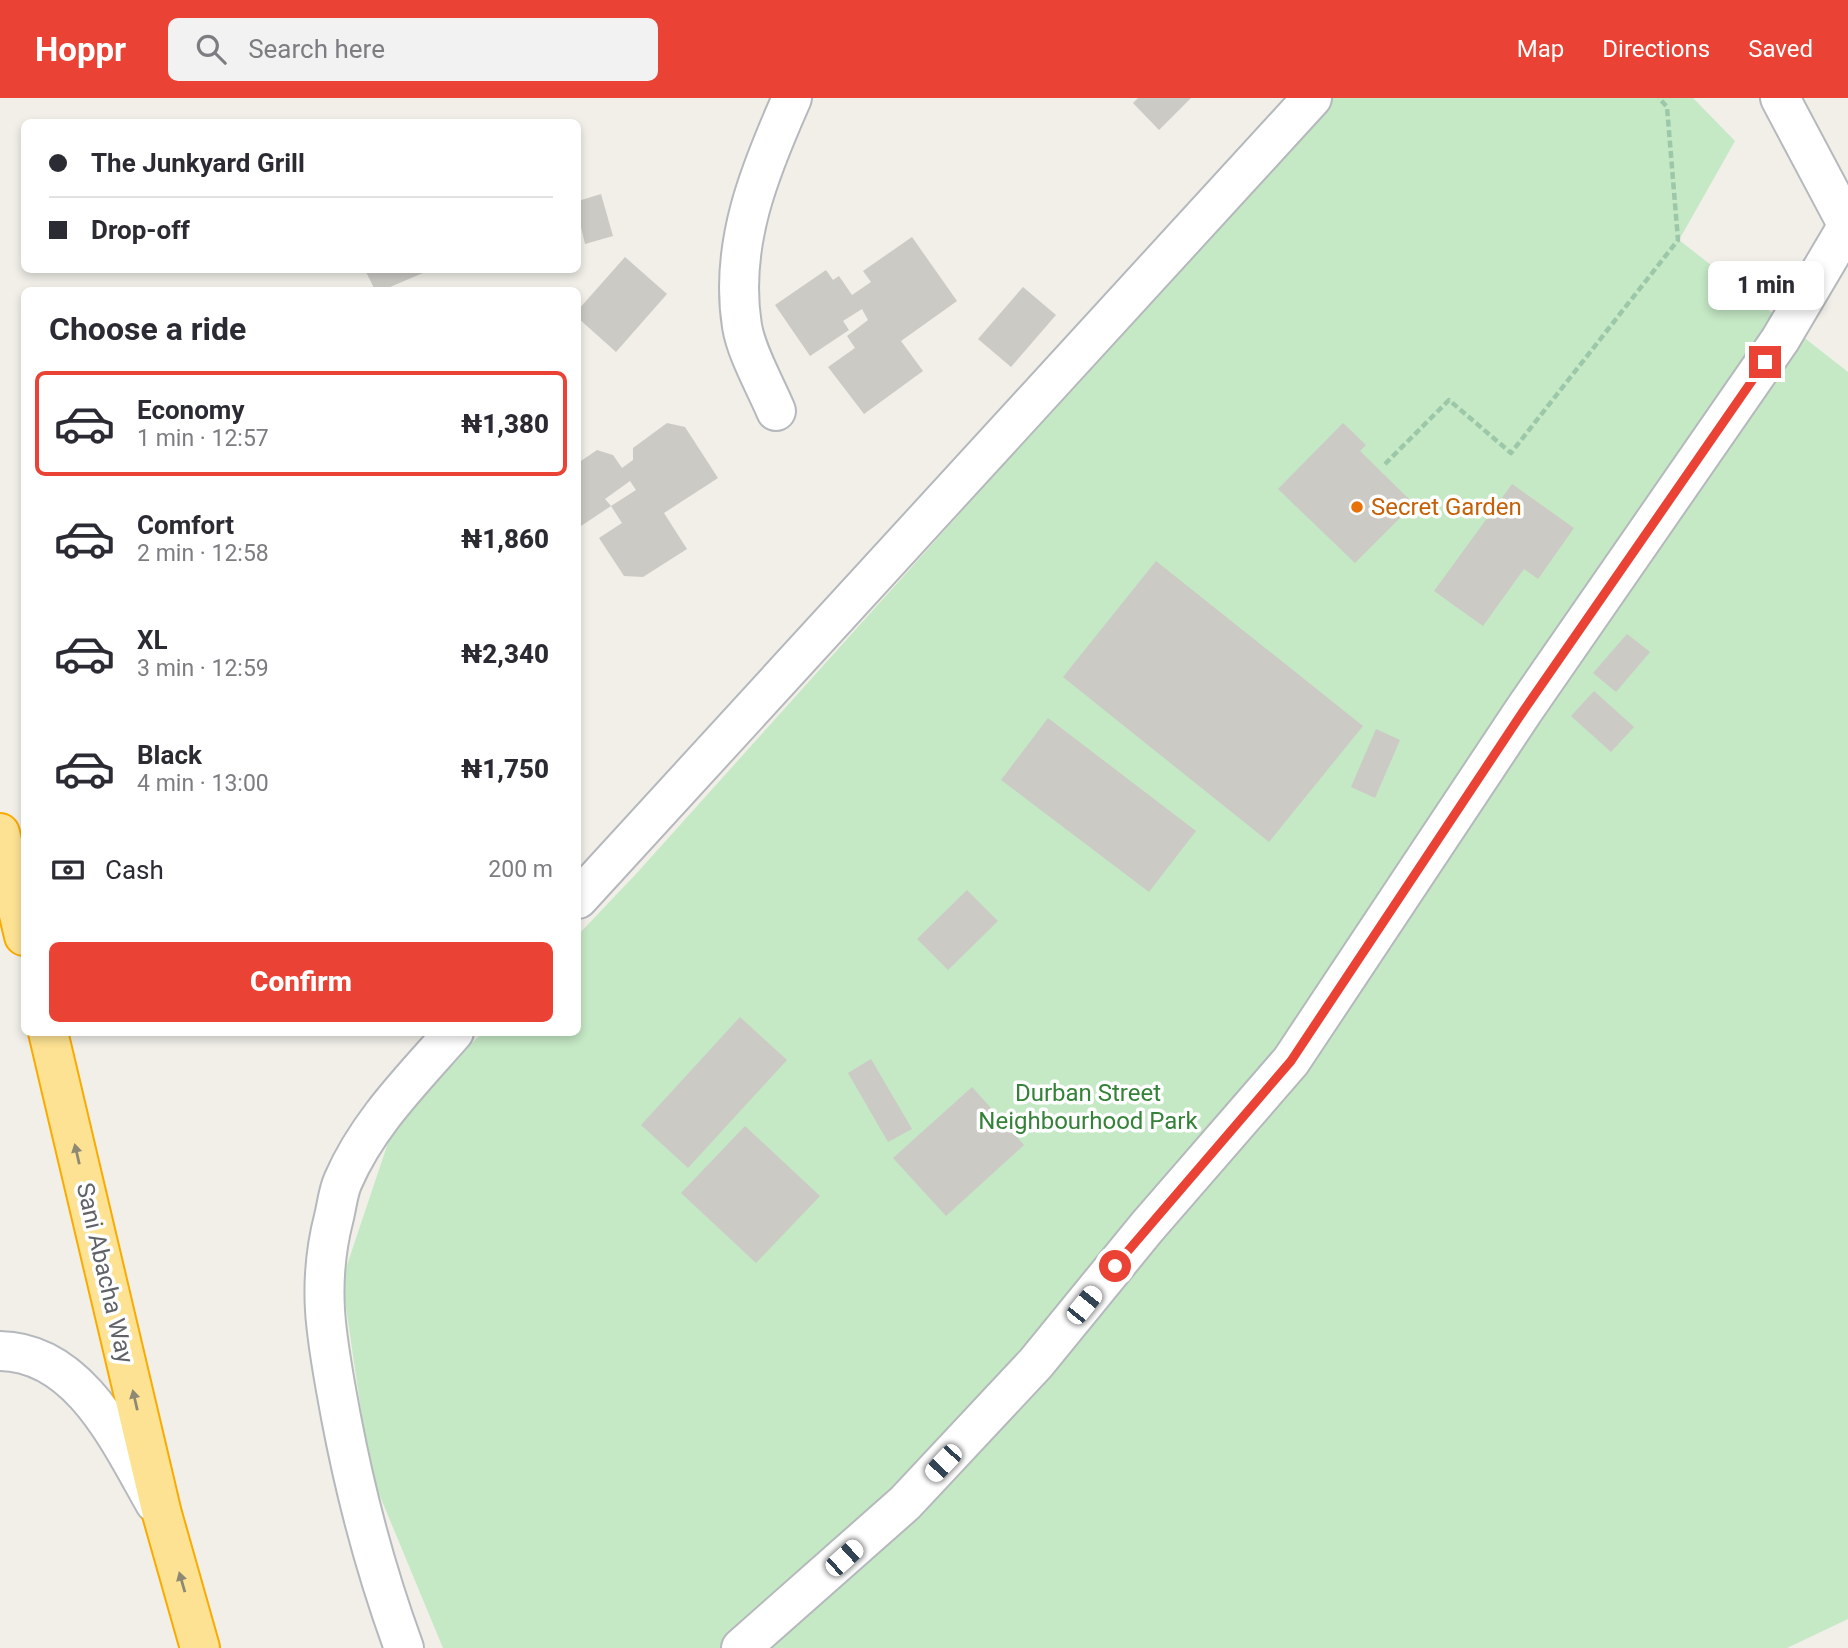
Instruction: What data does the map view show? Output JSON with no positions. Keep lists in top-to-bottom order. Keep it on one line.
{"streets":{"highway":["Sani Abacha Way"]},"one_way":["Sani Abacha Way"],"parks":["Durban Street Neighbourhood Park"],"places":["Secret Garden"],"page":{"header":"Hoppr","search":"Search here","nav":["Map","Directions","Saved"],"banner":["The Junkyard Grill","Drop-off"],"bubble":"1 min","heading":"Choose a ride","list":[{"name":"Economy","note":"1 min · 12:57","value":"₦1,380"},{"name":"Comfort","note":"2 min · 12:58","value":"₦1,860"},{"name":"XL","note":"3 min · 12:59","value":"₦2,340"},{"name":"Black","note":"4 min · 13:00","value":"₦1,750"}],"pay":["Cash","200 m"],"buttons":"Confirm"}}
